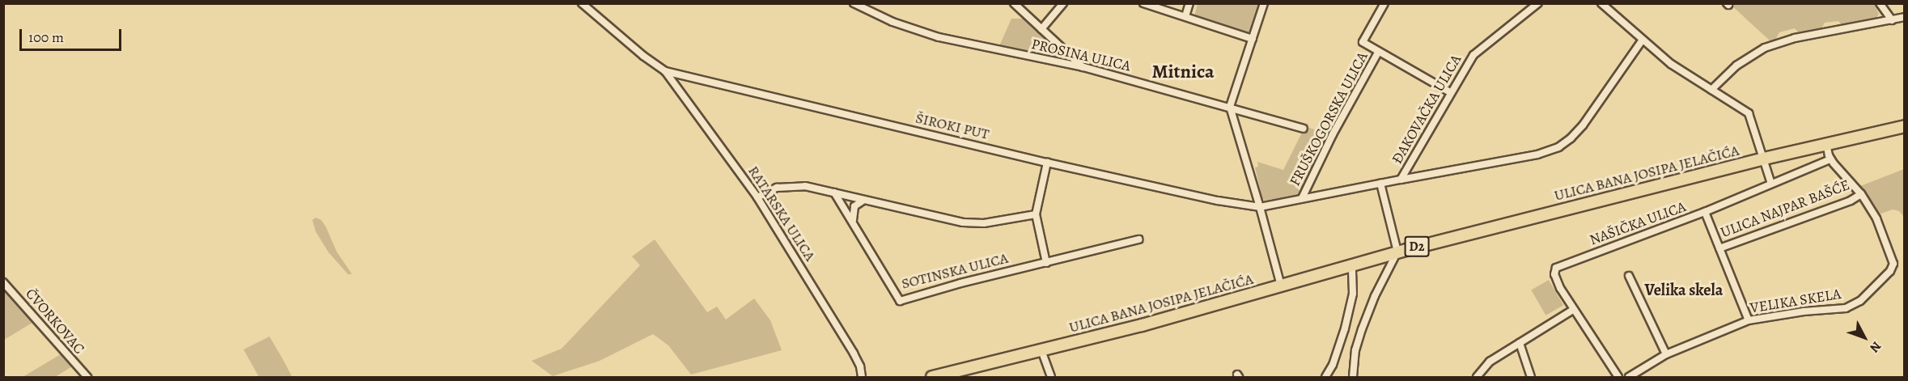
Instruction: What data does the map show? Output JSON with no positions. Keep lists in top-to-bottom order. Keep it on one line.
{"streets":{"main road":["ULICA BANA JOSIPA JELAČIĆA","D2"],"street":["PROSINA ULICA","ĐAKOVAČKA ULICA","FRUŠKOGORSKA ULICA","ŠIROKI PUT","ULICA NAJPAR BAŠĆE","RATARSKA ULICA","NAŠIČKA ULICA","SOTINSKA ULICA","VELIKA SKELA","ČVORKOVAC"]},"crossings":[["ĐAKOVAČKA ULICA","FRUŠKOGORSKA ULICA"],["ĐAKOVAČKA ULICA","ŠIROKI PUT"],["ŠIROKI PUT","RATARSKA ULICA"],["ULICA BANA JOSIPA JELAČIĆA","VELIKA SKELA"],["ULICA NAJPAR BAŠĆE","VELIKA SKELA"],["NAŠIČKA ULICA","VELIKA SKELA"]],"districts":["Mitnica","Velika skela"],"scale_bar":"100 m","north":"bottom right"}
